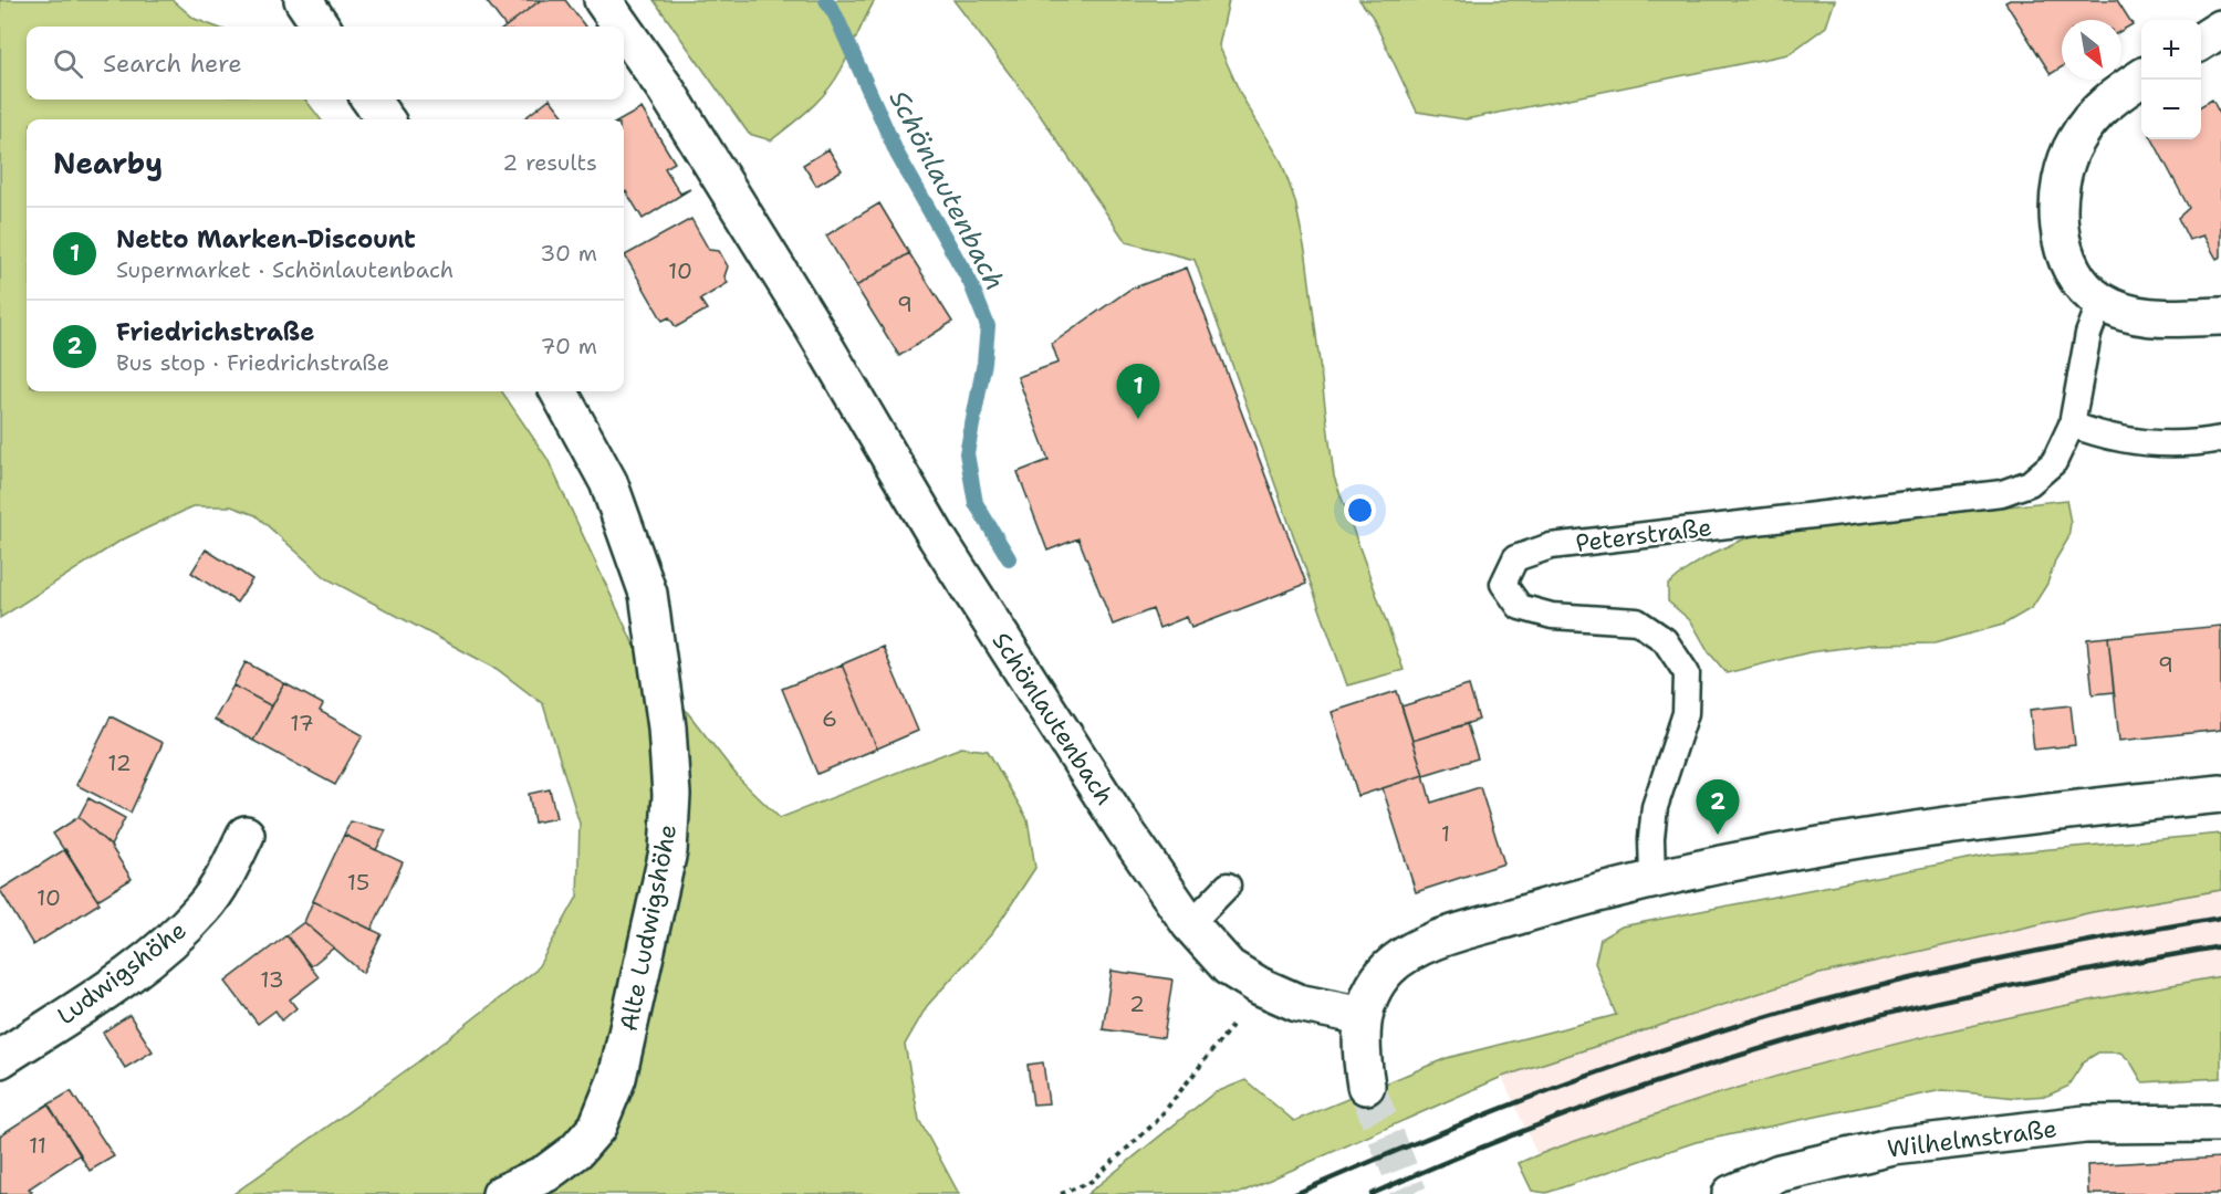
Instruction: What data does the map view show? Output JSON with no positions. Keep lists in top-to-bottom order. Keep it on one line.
{"streets":{"street":["Schönlautenbach","Alte Ludwigshöhe","Ludwigshöhe","Wilhelmstraße"],"lane":["Peterstraße"]},"water":["Schönlautenbach"],"house_numbers":["10","9","9","6","17","12","1","15","10","13","2","11"],"north":"bottom right","page":{"map_buttons":["+","−"],"search":"Search here","heading":["Nearby","2 results"],"list":[{"mark":"1","name":"Netto Marken-Discount","note":"Supermarket · Schönlautenbach","value":"30 m"},{"mark":"2","name":"Friedrichstraße","note":"Bus stop · Friedrichstraße","value":"70 m"}],"pins":["1","2"]}}
